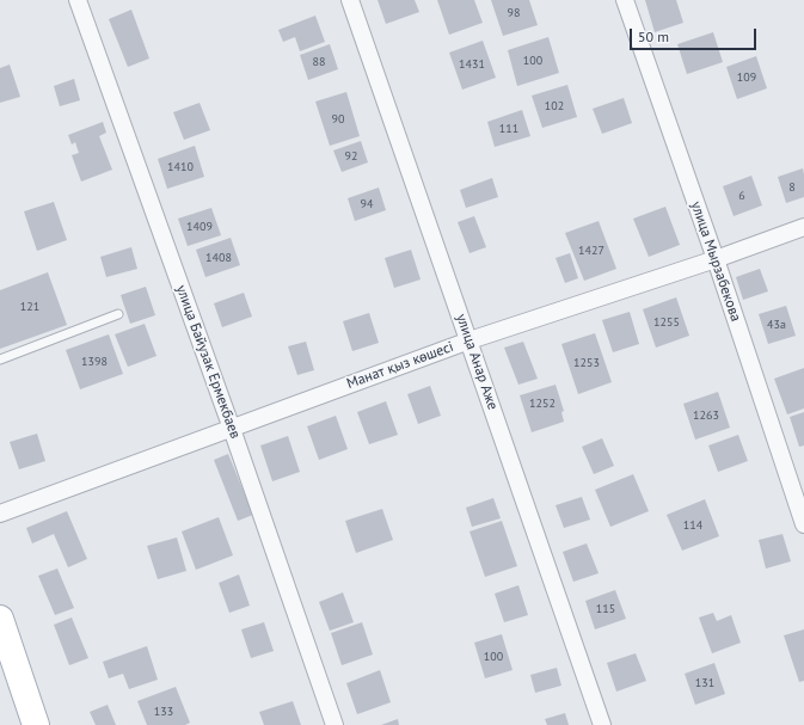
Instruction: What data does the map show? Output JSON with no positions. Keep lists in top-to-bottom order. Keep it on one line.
{"streets":{"street":["улица Мырзабекова","улица Байузак Ермекбаев","улица Анар Аже","Манат қыз көшесі"]},"crossings":[["улица Мырзабекова","Манат қыз көшесі"],["улица Байузак Ермекбаев","Манат қыз көшесі"],["улица Анар Аже","Манат қыз көшесі"]],"house_numbers":["98","100","88","1431","109","102","90","111","92","1410","8","6","94","1409","1427","1408","121","1255","43а","1398","1253","1252","1263","114","115","100","131","133"],"scale_bar":"50 m"}
